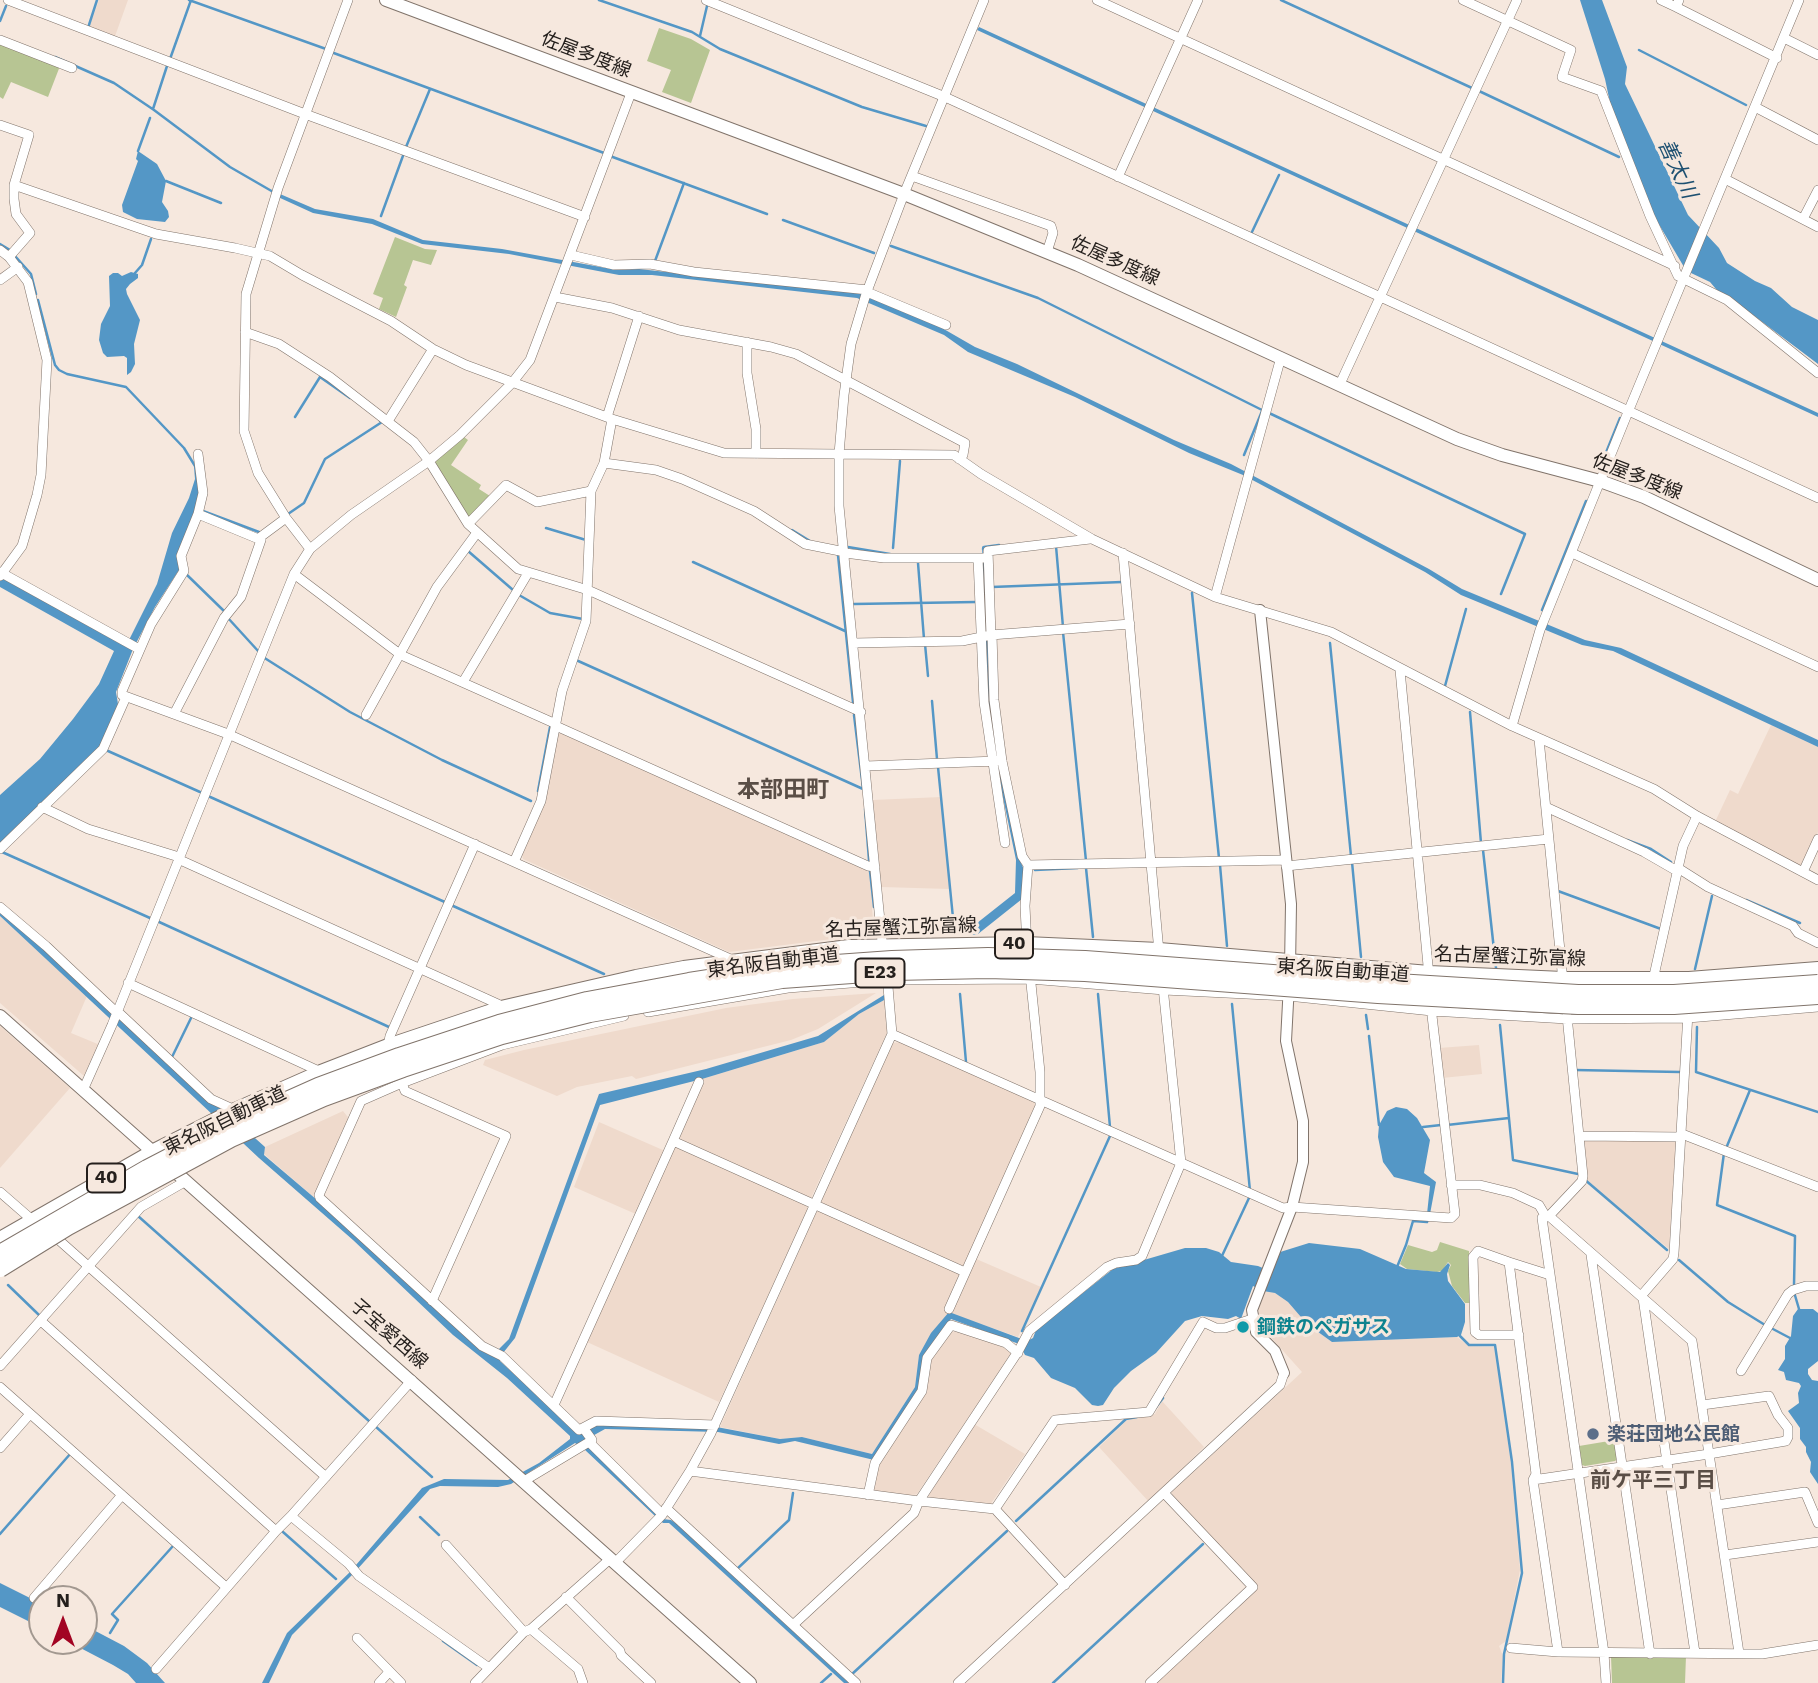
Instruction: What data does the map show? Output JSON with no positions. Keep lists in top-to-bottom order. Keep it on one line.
{"streets":{"highway":["東名阪自動車道","E23"],"main road":["佐屋多度線","名古屋蟹江弥富線","40","子宝愛西線"]},"crossings":[["名古屋蟹江弥富線","子宝愛西線"]],"districts":["本部田町","前ケ平三丁目"],"water":["善太川"],"places":["鋼鉄のペガサス","楽荘団地公民館"],"north":"top"}
